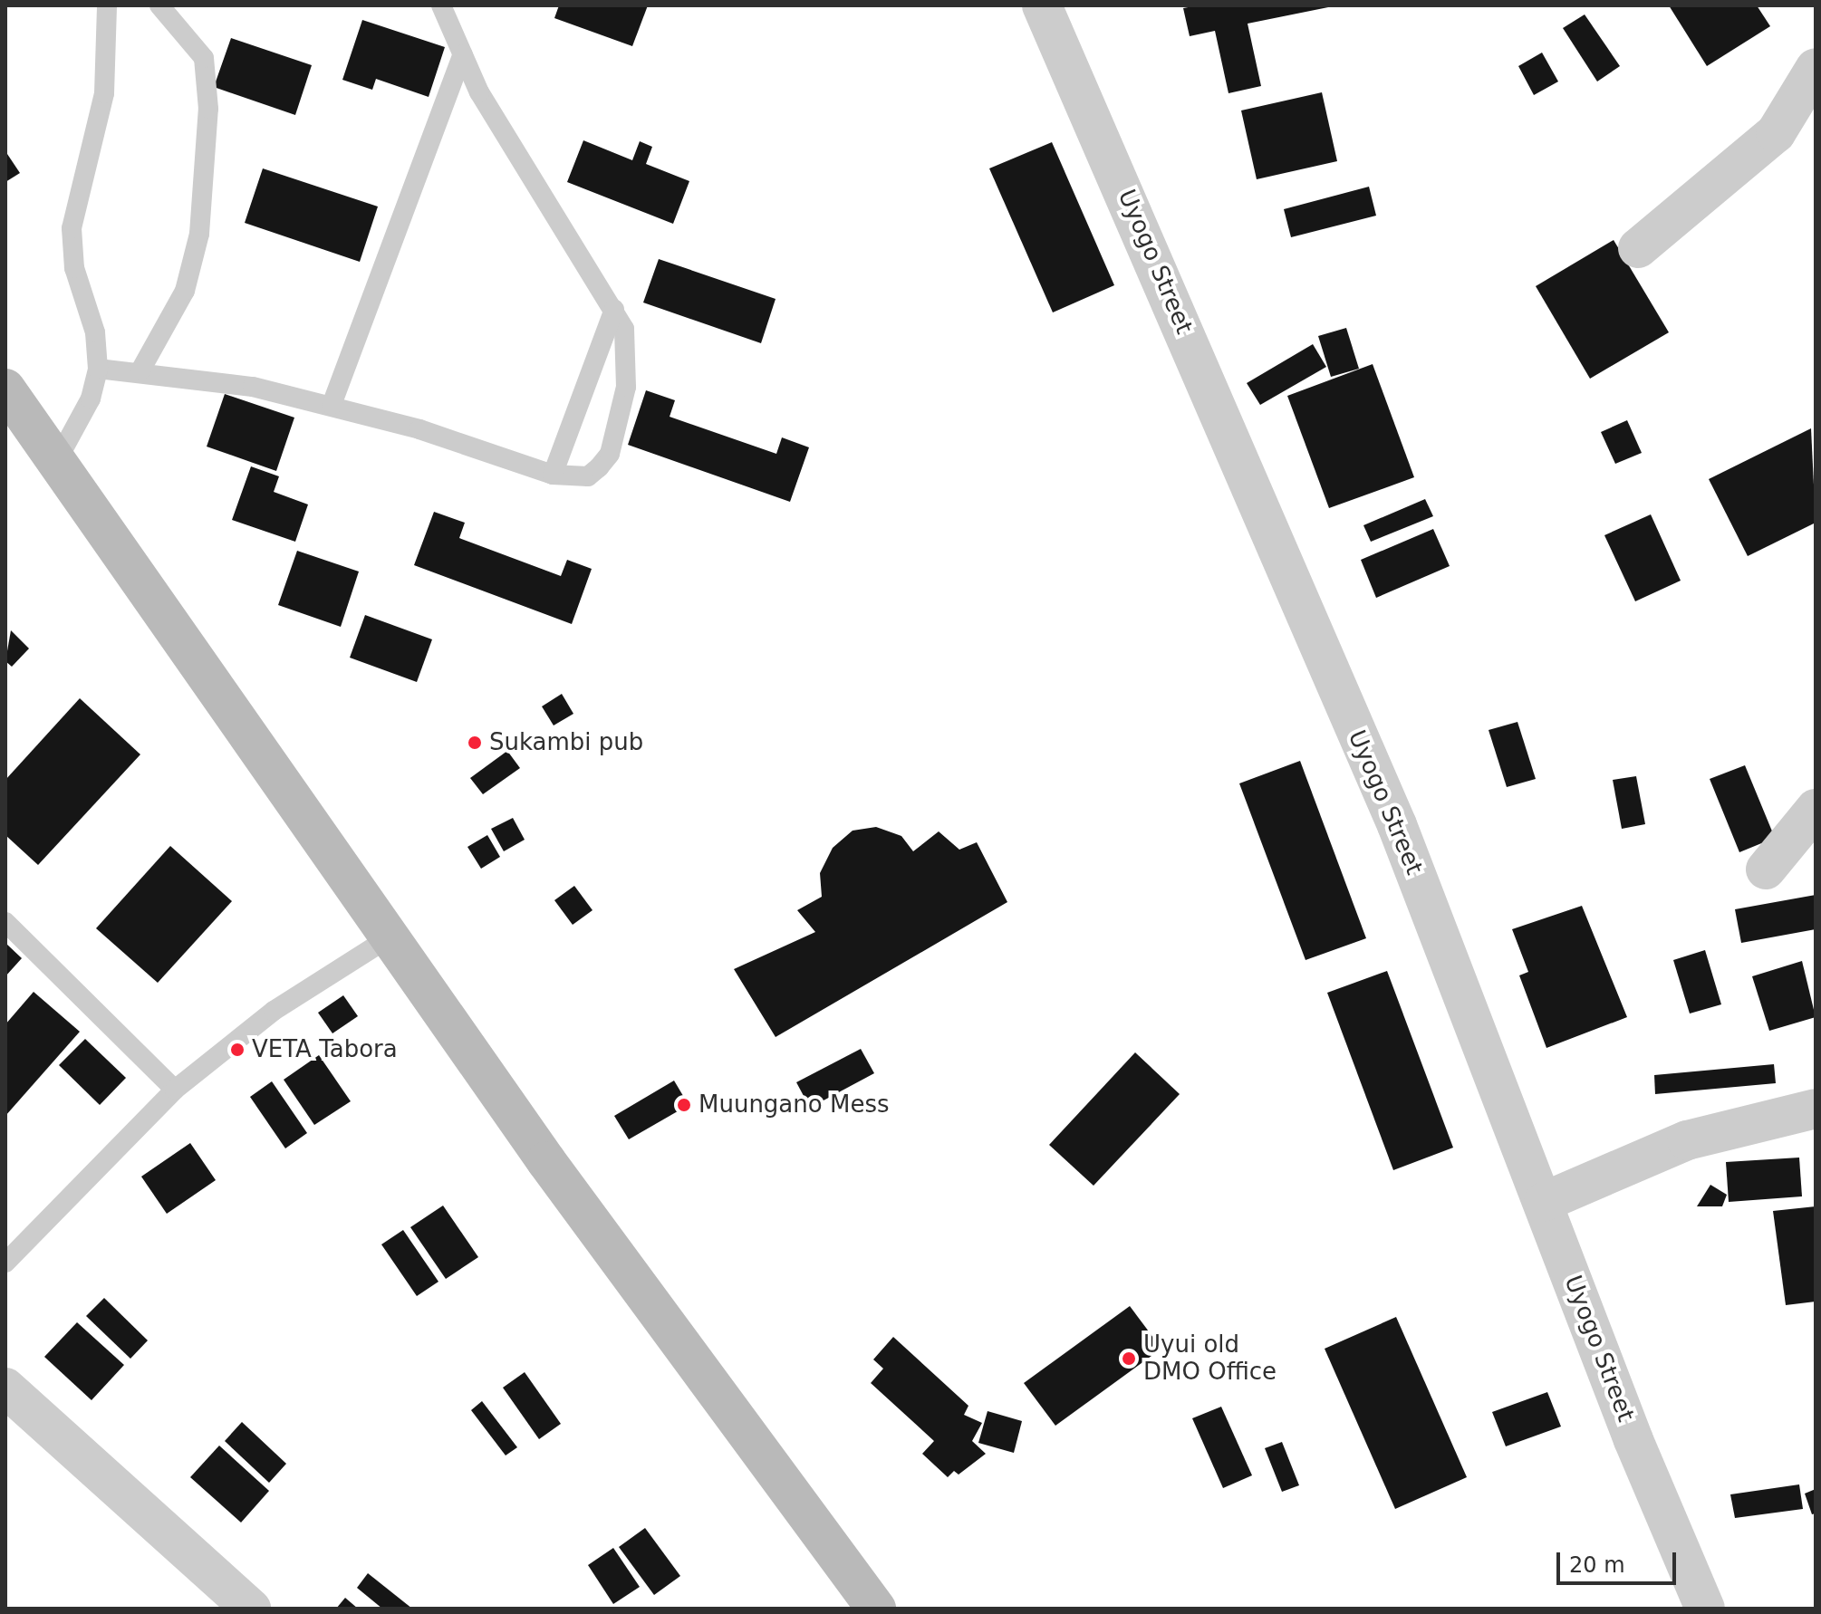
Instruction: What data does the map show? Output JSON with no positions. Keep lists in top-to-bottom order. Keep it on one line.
{"streets":{"street":["Uyogo Street"]},"places":["Sukambi pub","VETA Tabora","Muungano Mess","Uyui old DMO Office"],"scale_bar":"20 m"}
